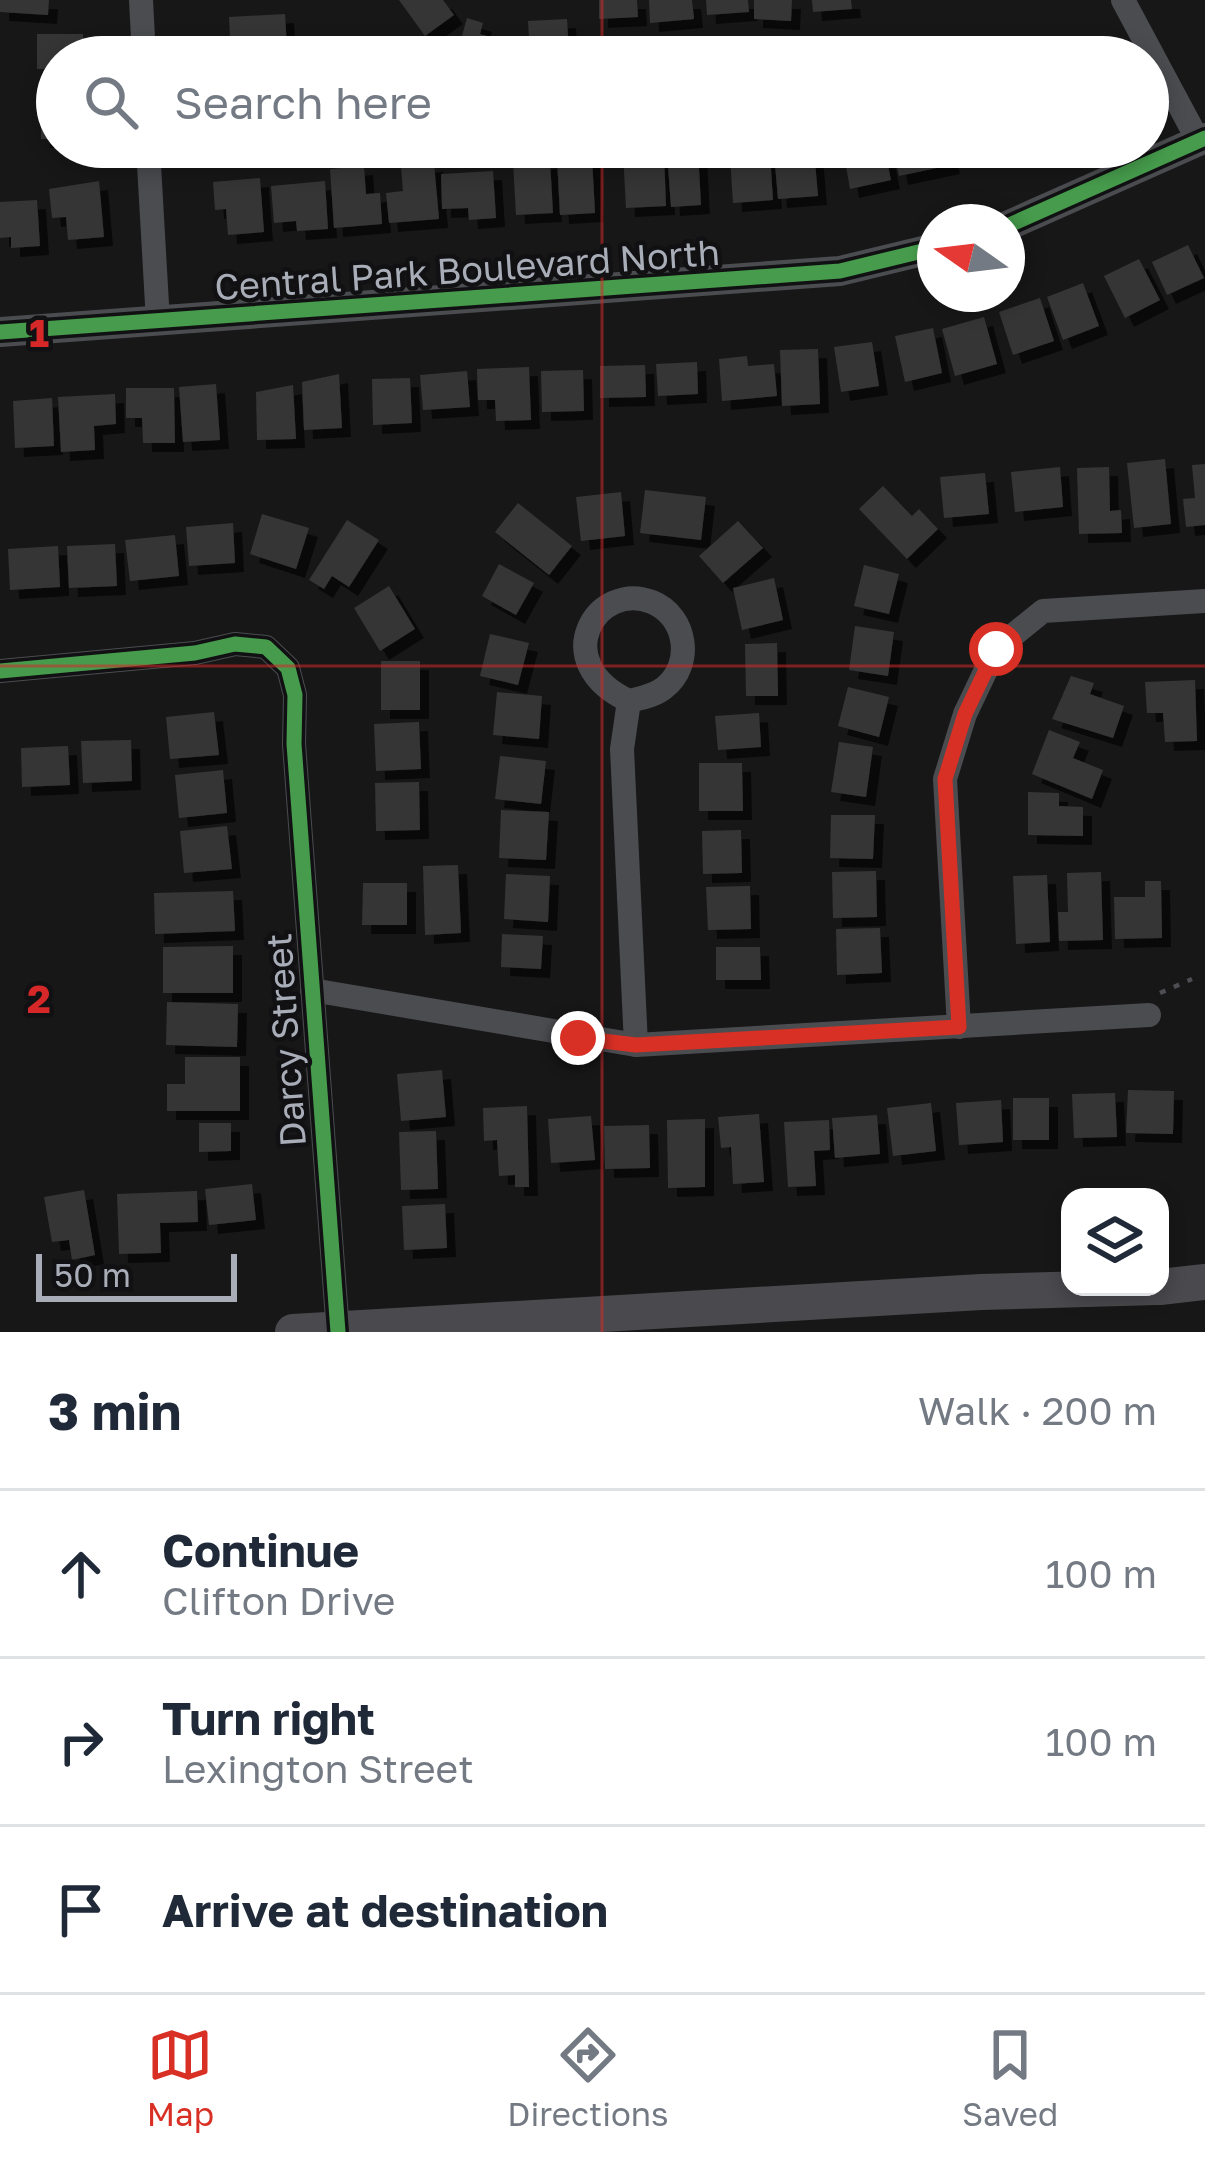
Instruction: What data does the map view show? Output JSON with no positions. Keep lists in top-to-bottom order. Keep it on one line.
{"streets":{"street":["Central Park Boulevard North","Darcy Street"]},"scale_bar":"50 m","north":"left","page":{"search":"Search here","scale":"50 m","heading":["3 min","Walk · 200 m"],"list":[["Continue","Clifton Drive","100 m"],["Turn right","Lexington Street","100 m"],"Arrive at destination"],"nav":["Map","Directions","Saved"]},"grid":{"rows":["1","2"]}}
